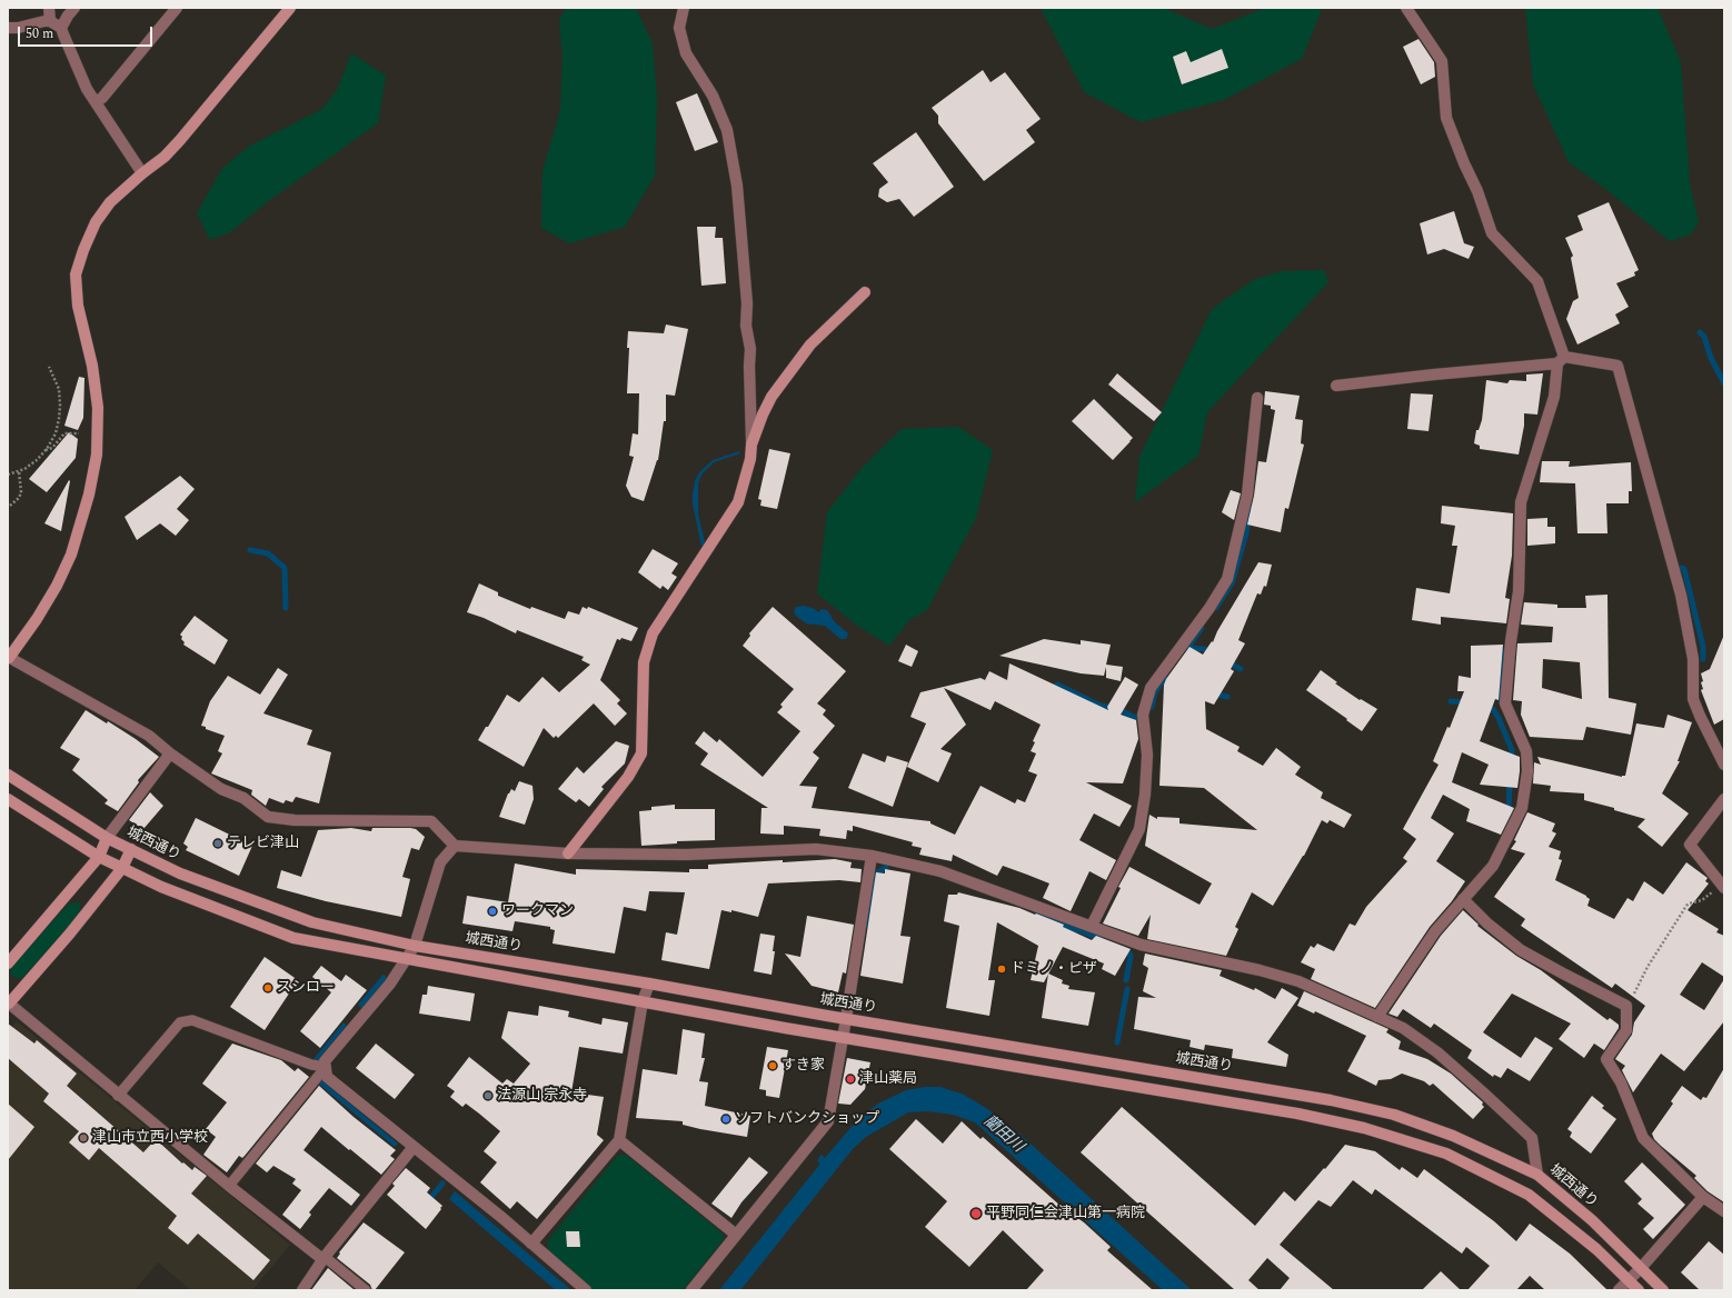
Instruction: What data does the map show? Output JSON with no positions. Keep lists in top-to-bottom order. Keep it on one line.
{"streets":{"street":["城西通り"]},"water":["藺田川"],"places":["テレビ津山","ワークマン","ドミノ・ピザ","スシロー","すき家","津山薬局","法源山 宗永寺","ソフトバンクショップ","津山市立西小学校","平野同仁会津山第一病院"],"scale_bar":"50 m"}
